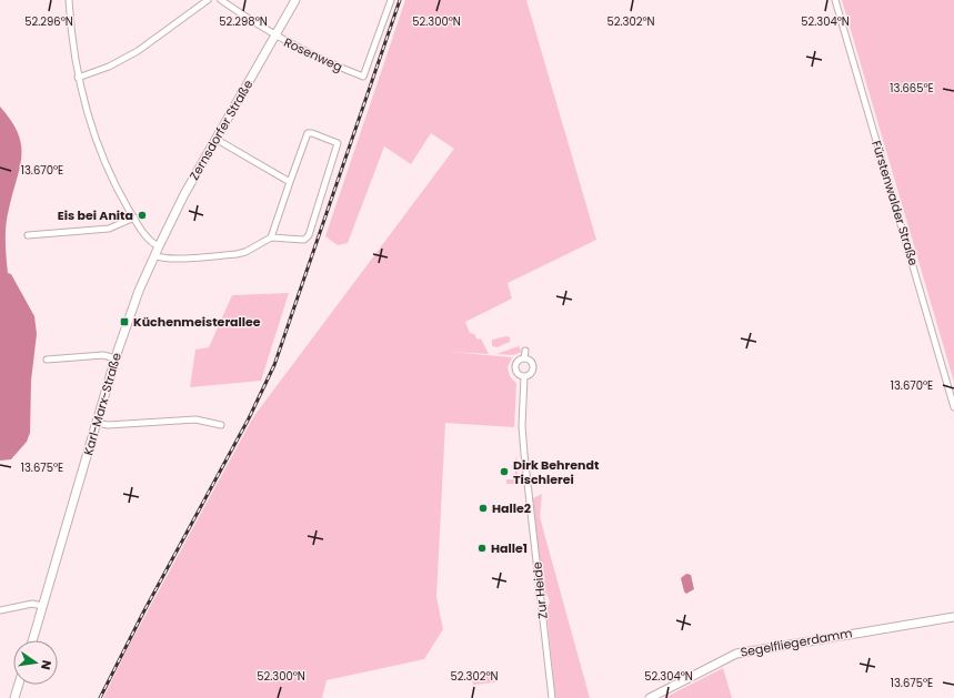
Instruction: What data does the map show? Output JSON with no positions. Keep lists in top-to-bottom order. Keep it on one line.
{"streets":{"street":["Rosenweg","Zernsdorfer Straße","Fürstenwalder Straße","Karl-Marx-Straße","Zur Heide","Segelfliegerdamm"]},"crossings":[["Rosenweg","Zernsdorfer Straße"],["Zernsdorfer Straße","Karl-Marx-Straße"]],"places":{"other":["Eis bei Anita","Dirk Behrendt Tischlerei","Halle2","Halle1"],"transit":["Küchenmeisterallee"]},"north":"right","coordinates":["52.296°N","52.298°N","52.300°N","52.302°N","52.304°N","13.665°E","13.670°E","13.675°E"]}
